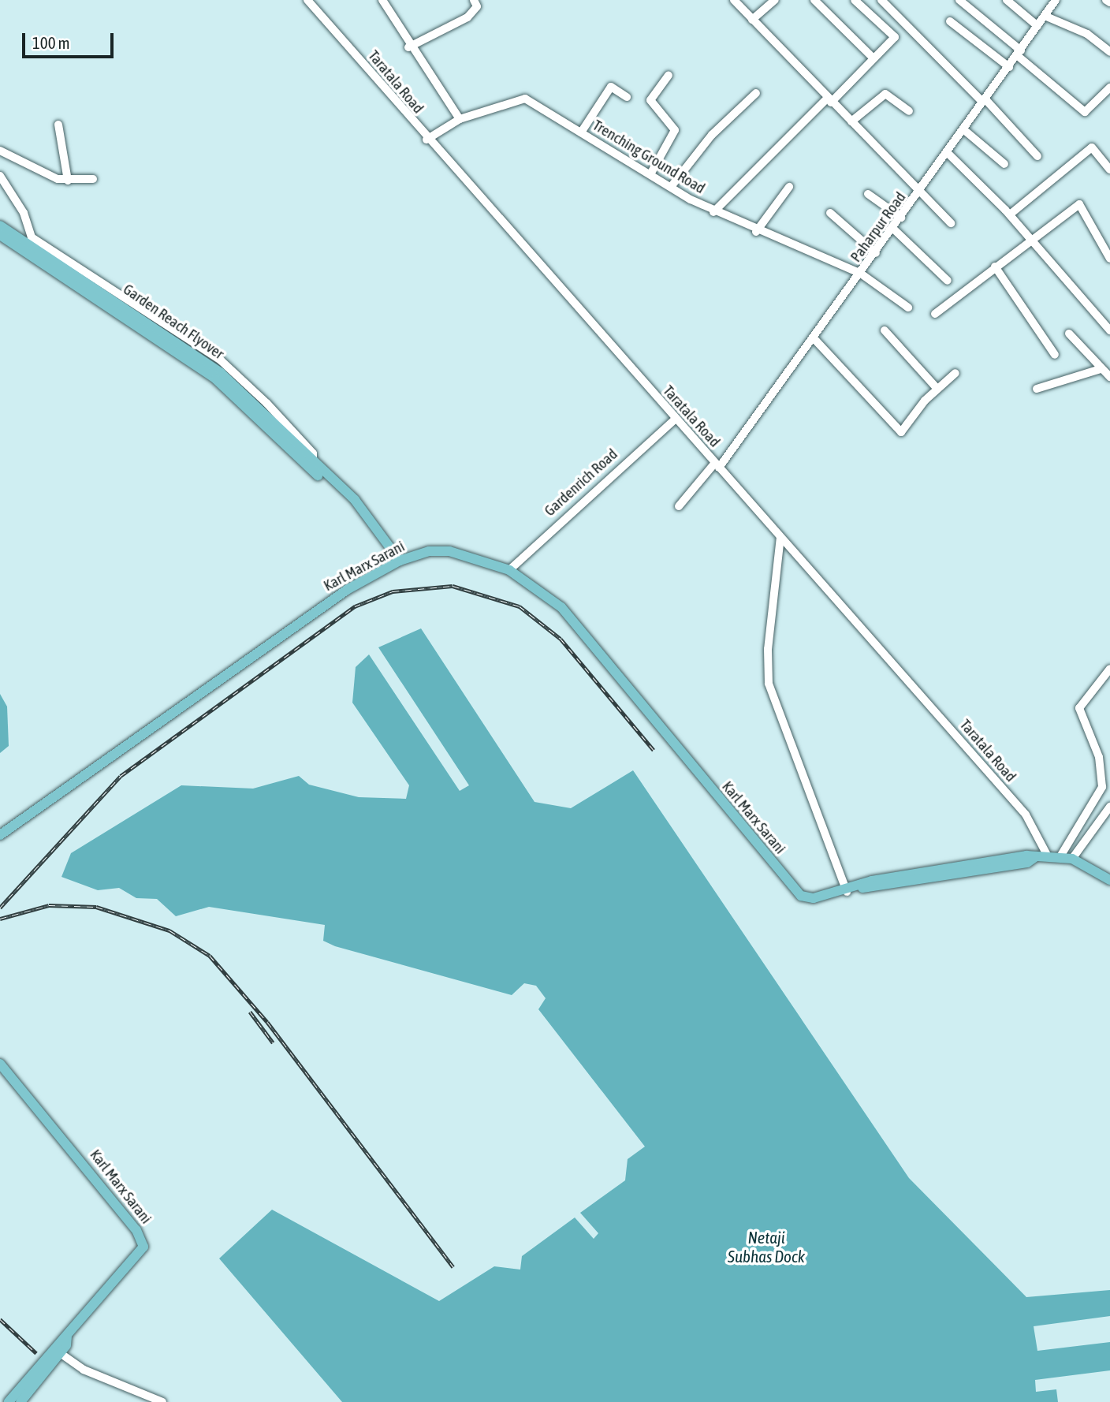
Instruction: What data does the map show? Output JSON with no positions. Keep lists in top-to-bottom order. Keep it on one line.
{"streets":{"main road":["Garden Reach Flyover","Karl Marx Sarani"],"street":["Taratala Road","Trenching Ground Road","Paharpur Road","Gardenrich Road"]},"crossings":[["Taratala Road","Trenching Ground Road"],["Taratala Road","Paharpur Road"],["Taratala Road","Gardenrich Road"],["Taratala Road","Karl Marx Sarani"],["Trenching Ground Road","Paharpur Road"],["Garden Reach Flyover","Karl Marx Sarani"],["Gardenrich Road","Karl Marx Sarani"]],"water":["Netaji Subhas Dock"],"scale_bar":"100 m"}
